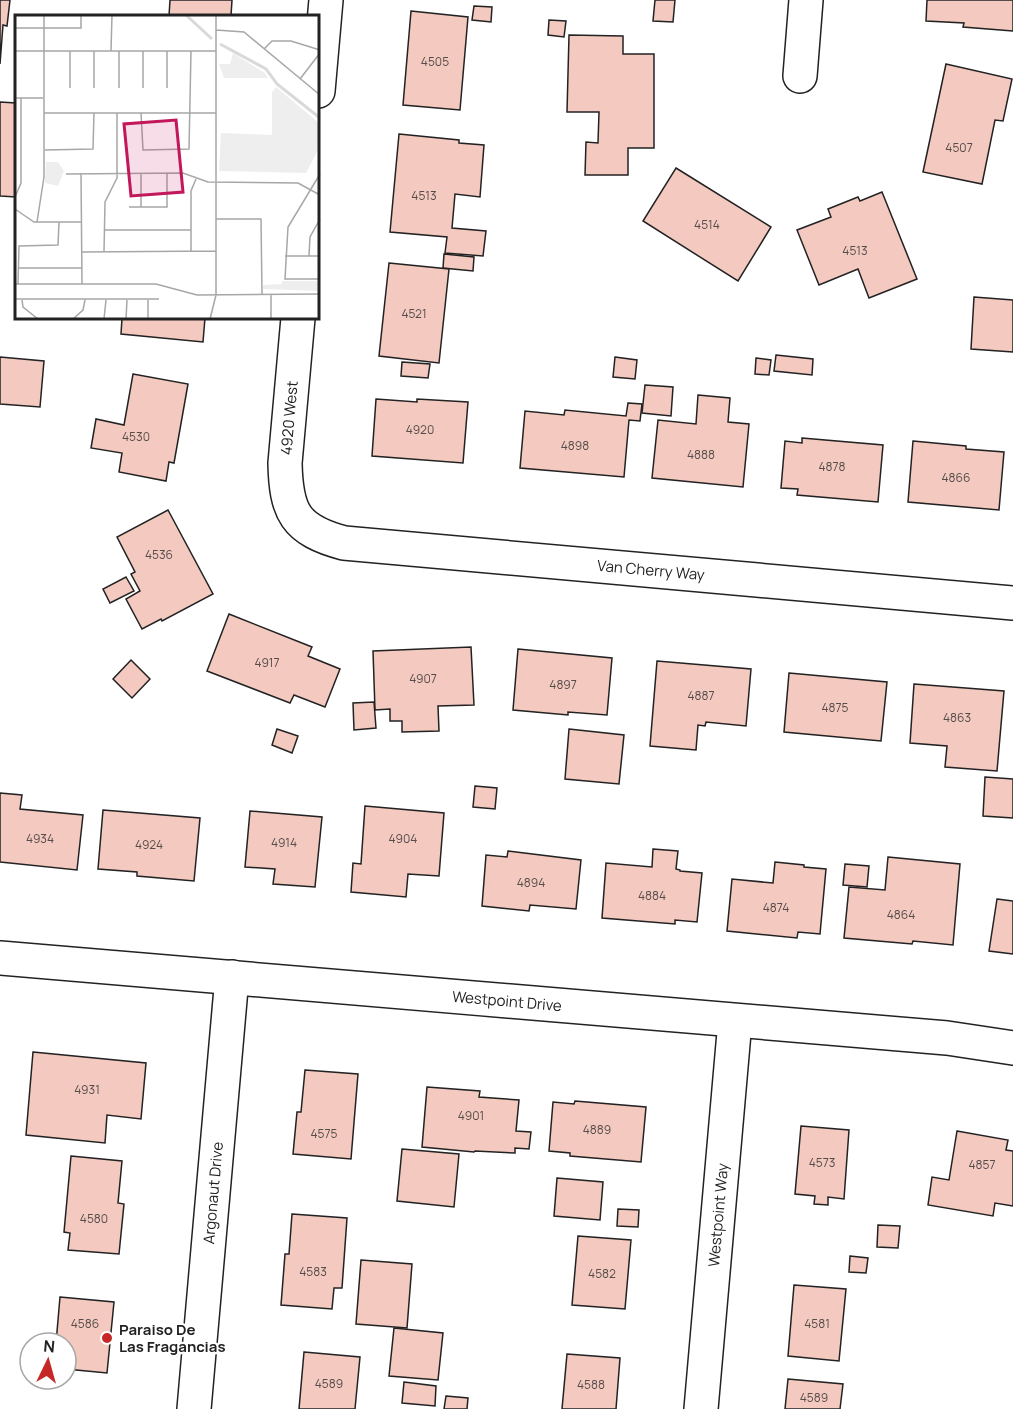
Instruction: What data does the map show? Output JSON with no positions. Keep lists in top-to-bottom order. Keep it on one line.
{"streets":{"street":["4920 West","Van Cherry Way","Westpoint Drive","Argonaut Drive","Westpoint Way"]},"crossings":[["4920 West","Van Cherry Way"],["Westpoint Drive","Argonaut Drive"],["Westpoint Drive","Westpoint Way"]],"places":["Paraiso De Las Fragancias"],"house_numbers":["4505","4507","4513","4514","4513","4521","4920","4530","4898","4888","4878","4866","4536","4917","4907","4897","4887","4875","4863","4934","4904","4914","4924","4894","4884","4874","4864","4931","4901","4889","4575","4573","4857","4580","4583","4582","4586","4581","4589","4588","4589"],"north":"top"}
